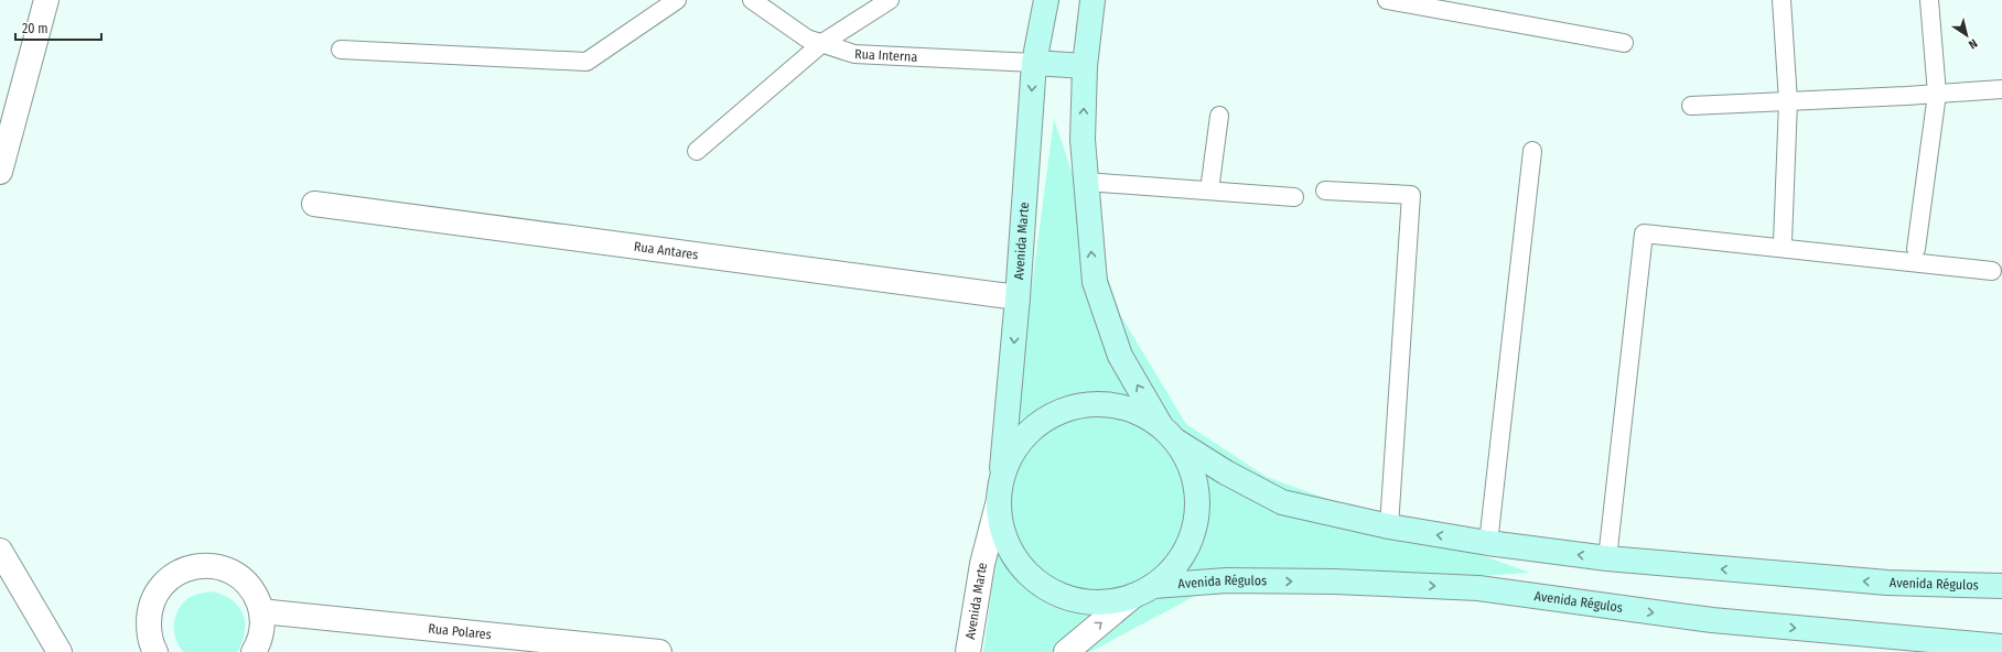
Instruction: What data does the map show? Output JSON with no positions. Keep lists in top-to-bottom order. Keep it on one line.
{"streets":{"street":["Avenida Marte","Rua Antares","Avenida Régulos","Rua Polares"],"lane":["Rua Interna"]},"crossings":[["Rua Interna","Avenida Marte"],["Avenida Marte","Rua Antares"],["Avenida Marte","Avenida Régulos"]],"scale_bar":"20 m","north":"bottom right"}
